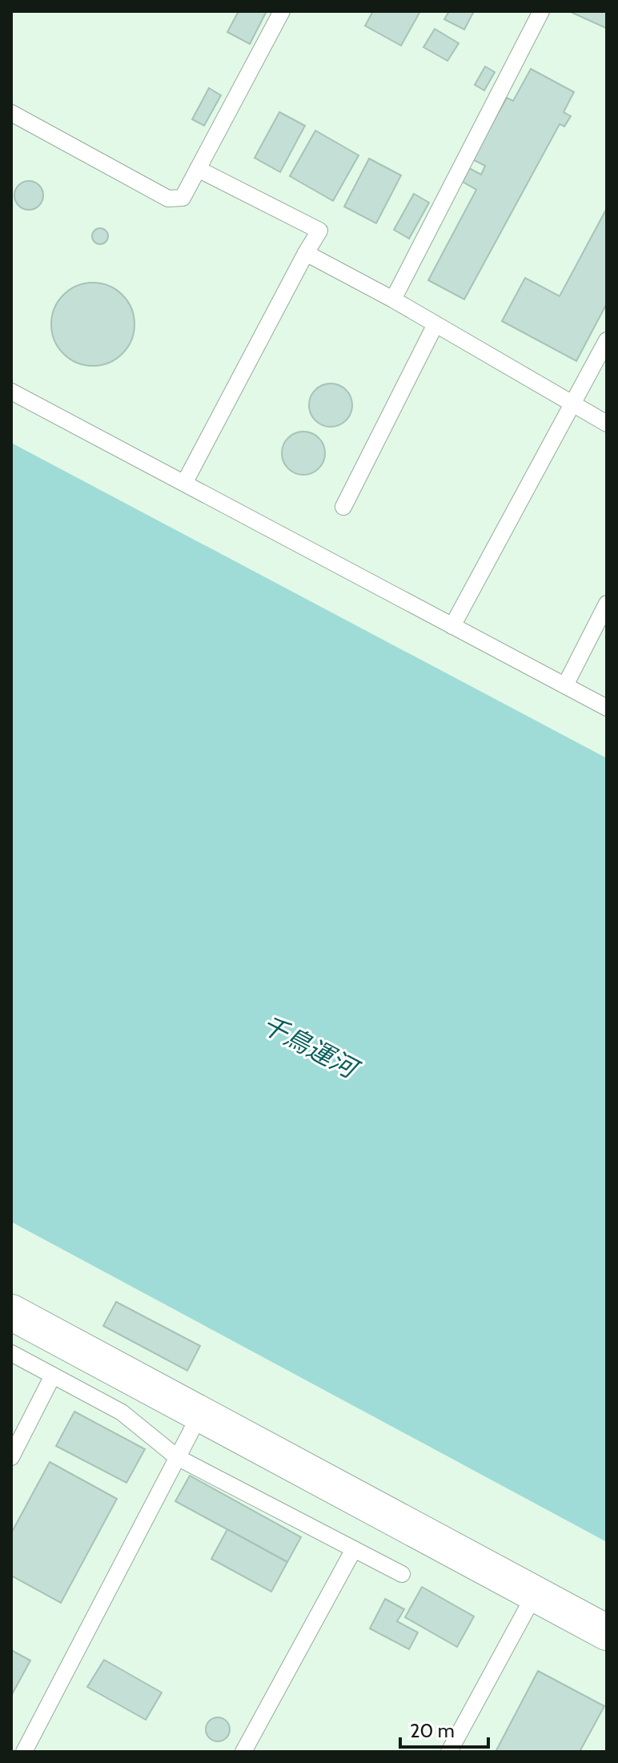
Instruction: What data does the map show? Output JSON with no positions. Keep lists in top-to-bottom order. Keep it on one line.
{"water":["千鳥運河"],"scale_bar":"20 m"}
